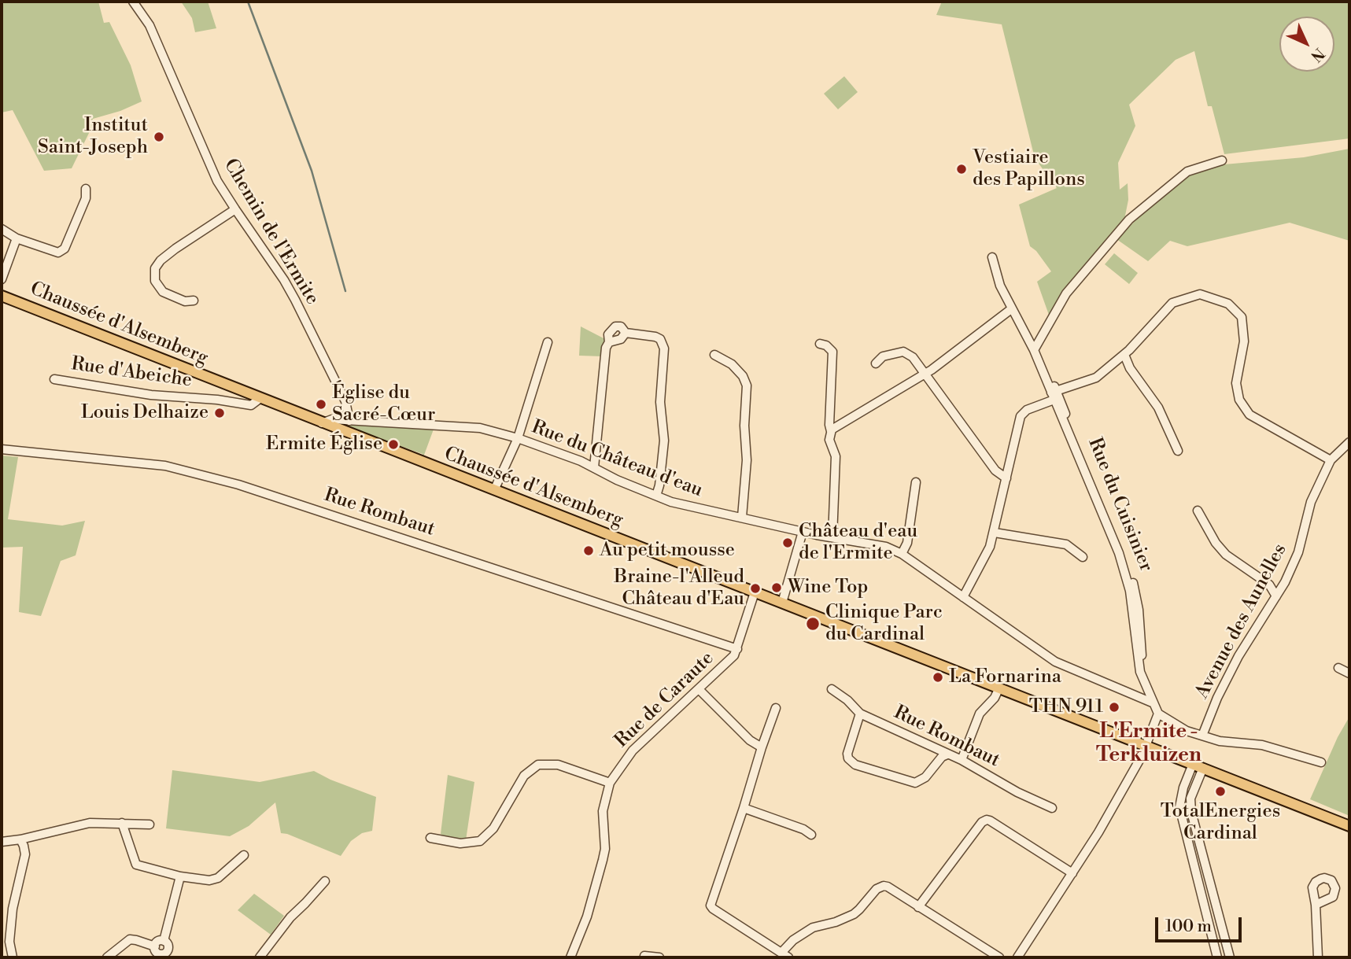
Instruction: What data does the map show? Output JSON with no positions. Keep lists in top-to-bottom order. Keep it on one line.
{"streets":{"main road":["Chaussée d'Alsemberg"],"street":["Chemin de l'Ermite","Rue d'Abeiche","Rue du Château d'eau","Rue du Cuisinier","Rue Rombaut","Avenue des Aunelles","Rue de Caraute"]},"crossings":[["Chemin de l'Ermite","Rue du Château d'eau"],["Chaussée d'Alsemberg","Rue d'Abeiche"],["Chaussée d'Alsemberg","Rue du Château d'eau"],["Chaussée d'Alsemberg","Rue de Caraute"],["Rue du Château d'eau","Rue du Cuisinier"],["Rue Rombaut","Rue de Caraute"]],"districts":["L'Ermite - Terkluizen"],"places":["Institut Saint-Joseph","Vestiaire des Papillons","Église du Sacré-Cœur","Louis Delhaize","Ermite Église","Château d'eau de l'Ermite","Au petit mousse","Wine Top","Braine-l'Alleud Château d'Eau","Clinique Parc du Cardinal","La Fornarina","THN 911","TotalEnergies Cardinal"],"scale_bar":"100 m","north":"bottom right"}
